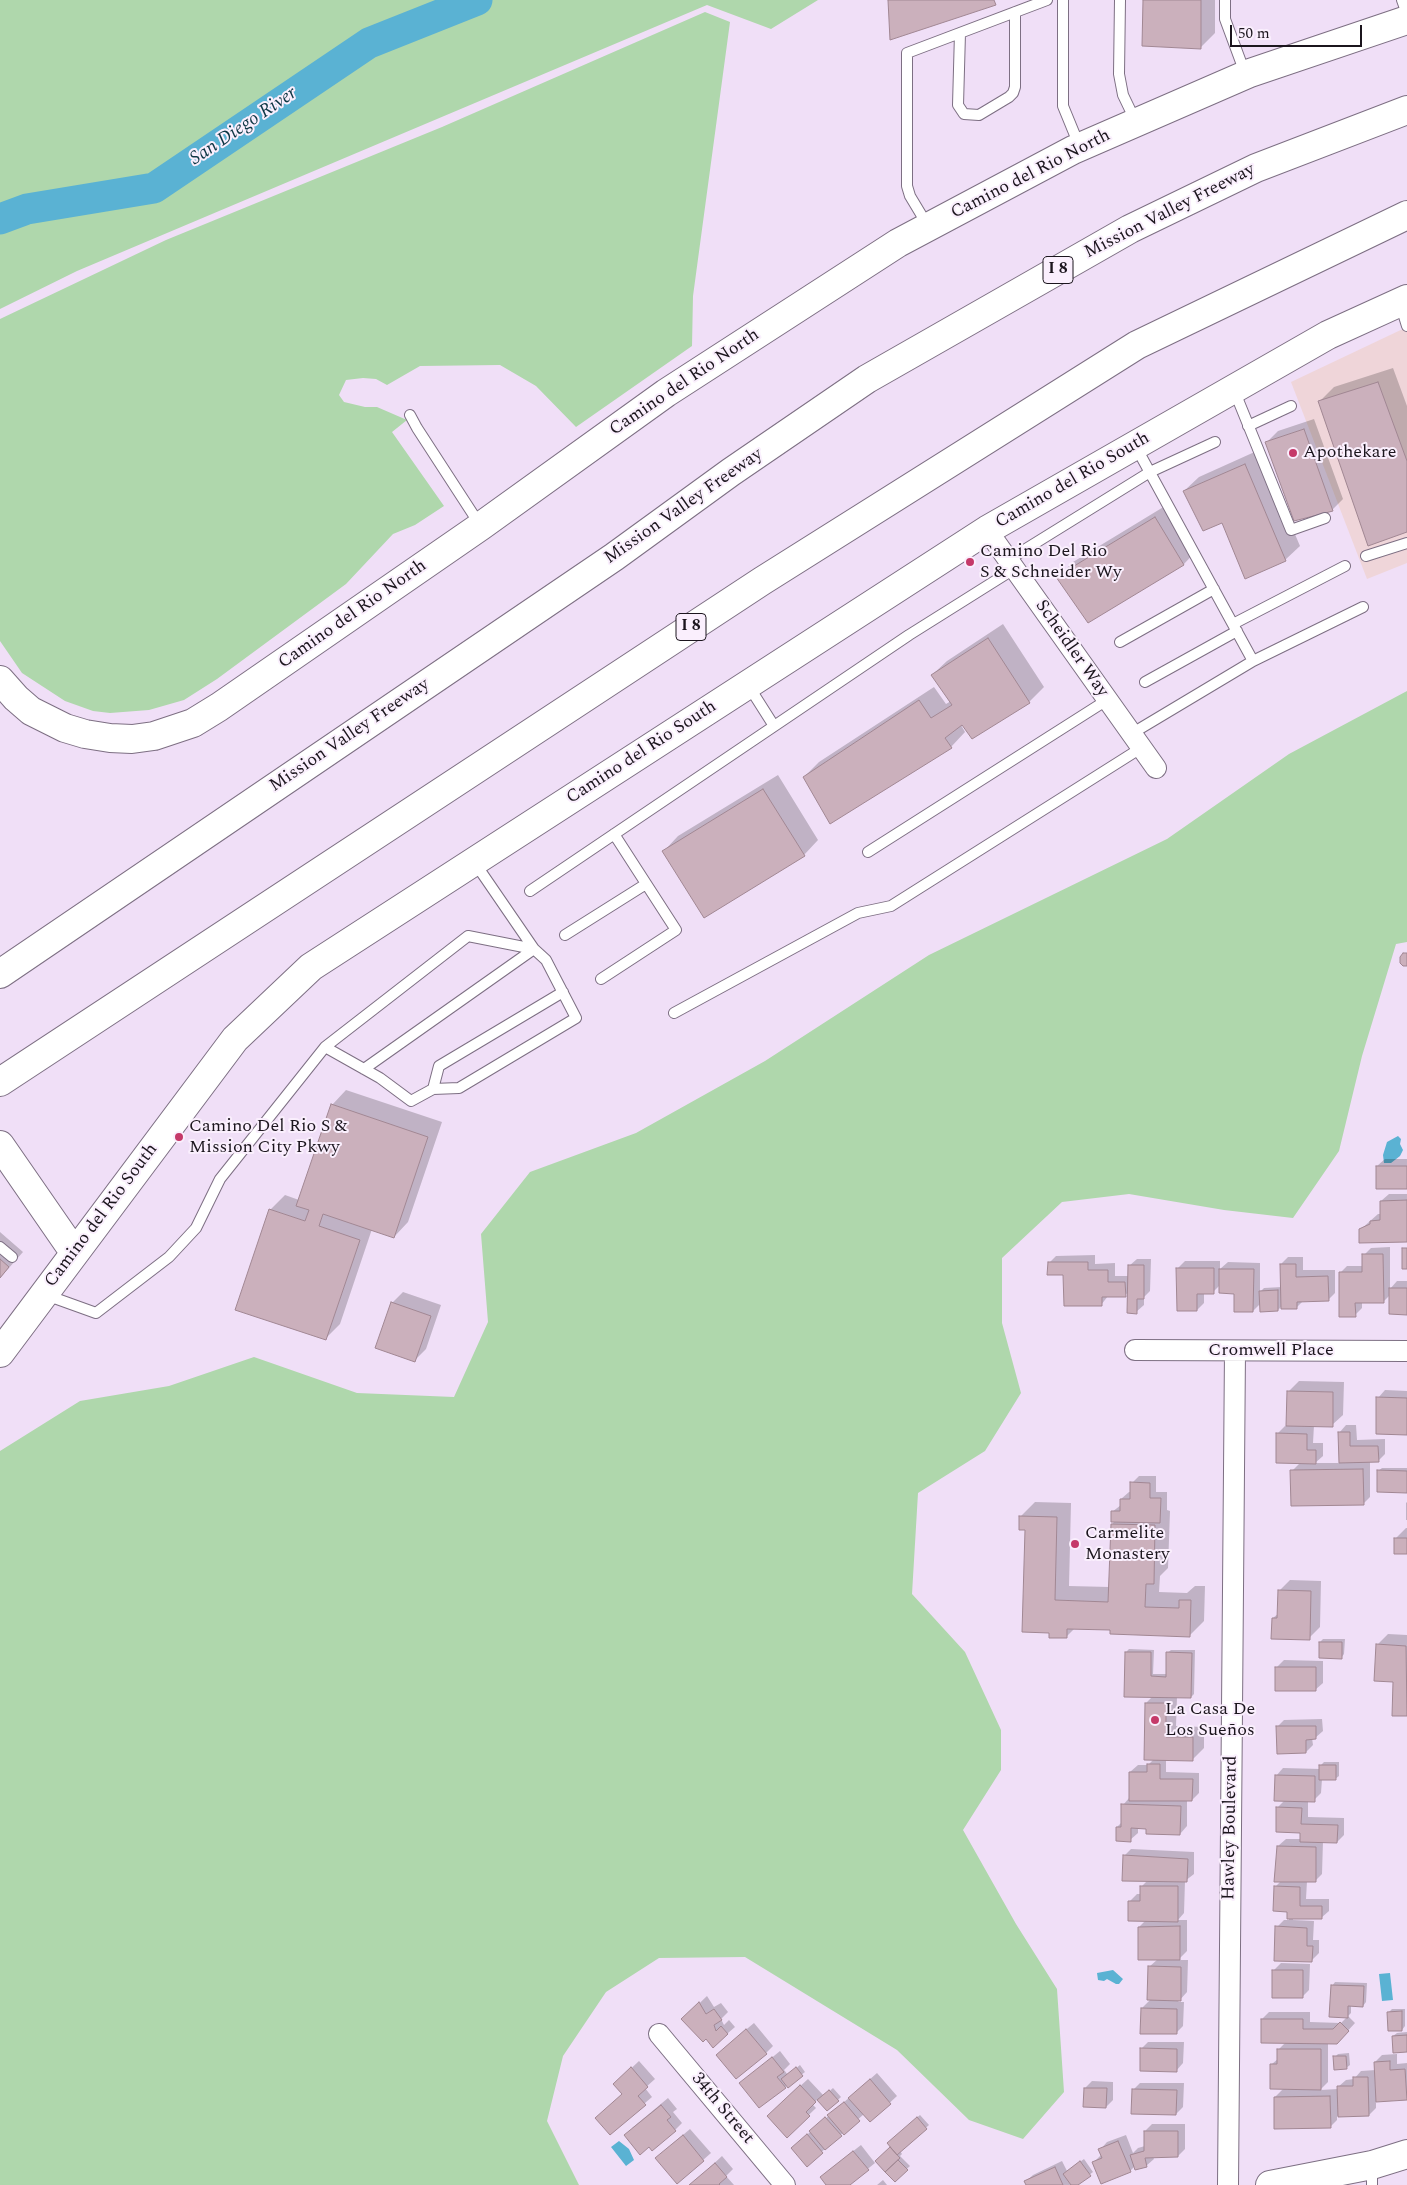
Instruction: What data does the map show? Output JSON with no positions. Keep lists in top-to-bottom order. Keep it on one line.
{"streets":{"main road":["Camino del Rio North","Mission Valley Freeway","I 8","Camino del Rio South"],"street":["Scheidler Way","Cromwell Place","Hawley Boulevard","34th Street"]},"crossings":[["Camino del Rio South","Scheidler Way"],["Cromwell Place","Hawley Boulevard"]],"water":["San Diego River"],"places":["Apothekare","Camino Del Rio S & Schneider Wy","Camino Del Rio S & Mission City Pkwy","Carmelite Monastery","La Casa De Los Sueños"],"scale_bar":"50 m"}
